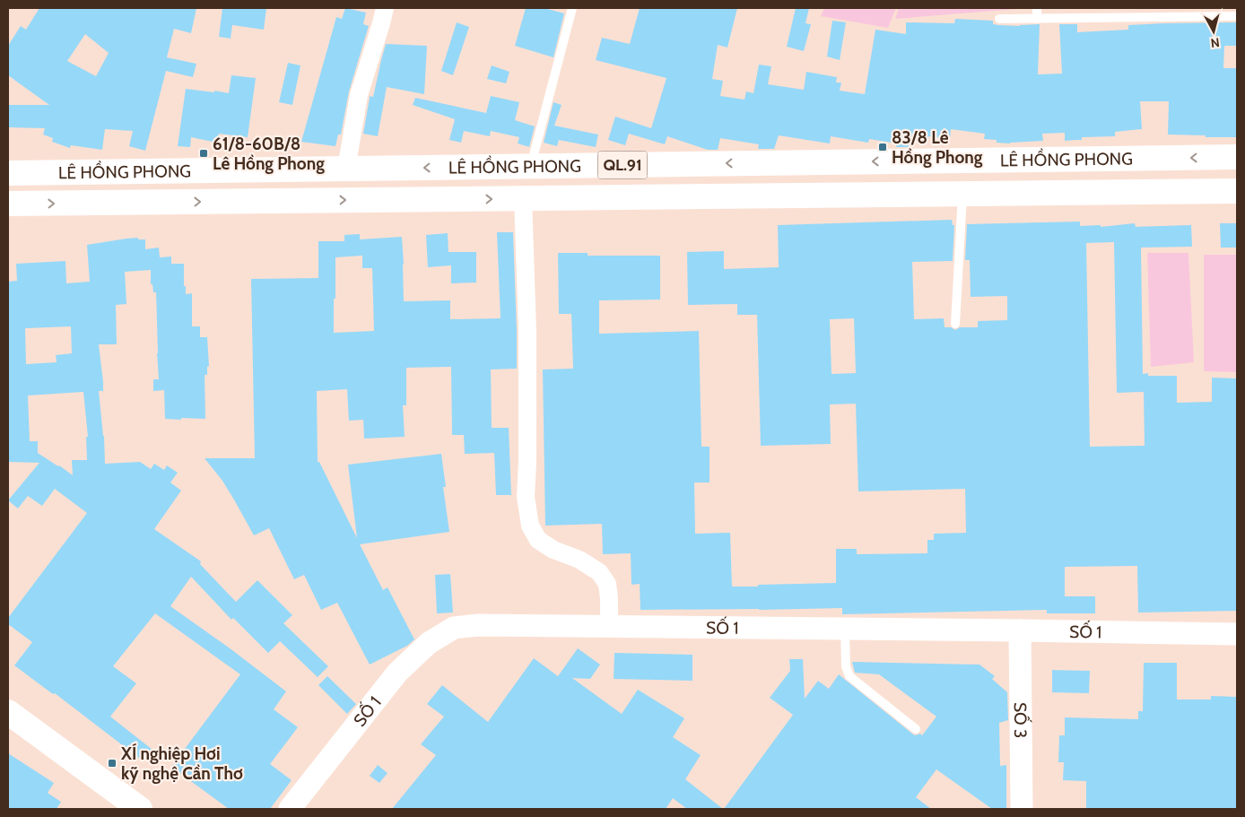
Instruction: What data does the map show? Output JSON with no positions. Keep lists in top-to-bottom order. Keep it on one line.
{"streets":{"main road":["LÊ HỒNG PHONG","QL.91"],"street":["SỐ 1","SỐ 3"]},"crossings":[["SỐ 1","SỐ 3"]],"places":{"transit":["83/8 Lê Hồng Phong","61/8-60B/8 Lê Hồng Phong","XÍ nghiệp Hơi kỹ nghệ Cần Thơ"]},"north":"bottom"}
